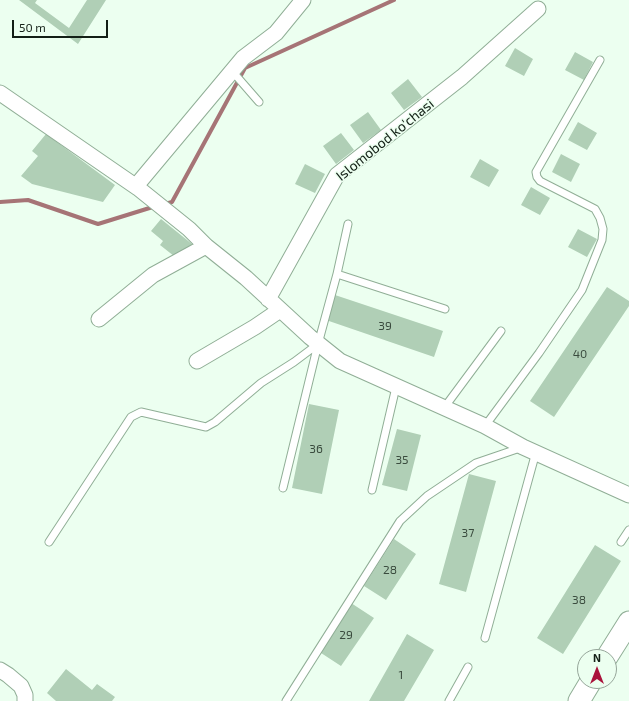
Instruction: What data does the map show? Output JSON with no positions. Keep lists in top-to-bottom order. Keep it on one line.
{"streets":{"street":["Islomobod ko'chasi"]},"house_numbers":["39","40","36","35","37","28","38","29","1"],"scale_bar":"50 m","north":"top"}
